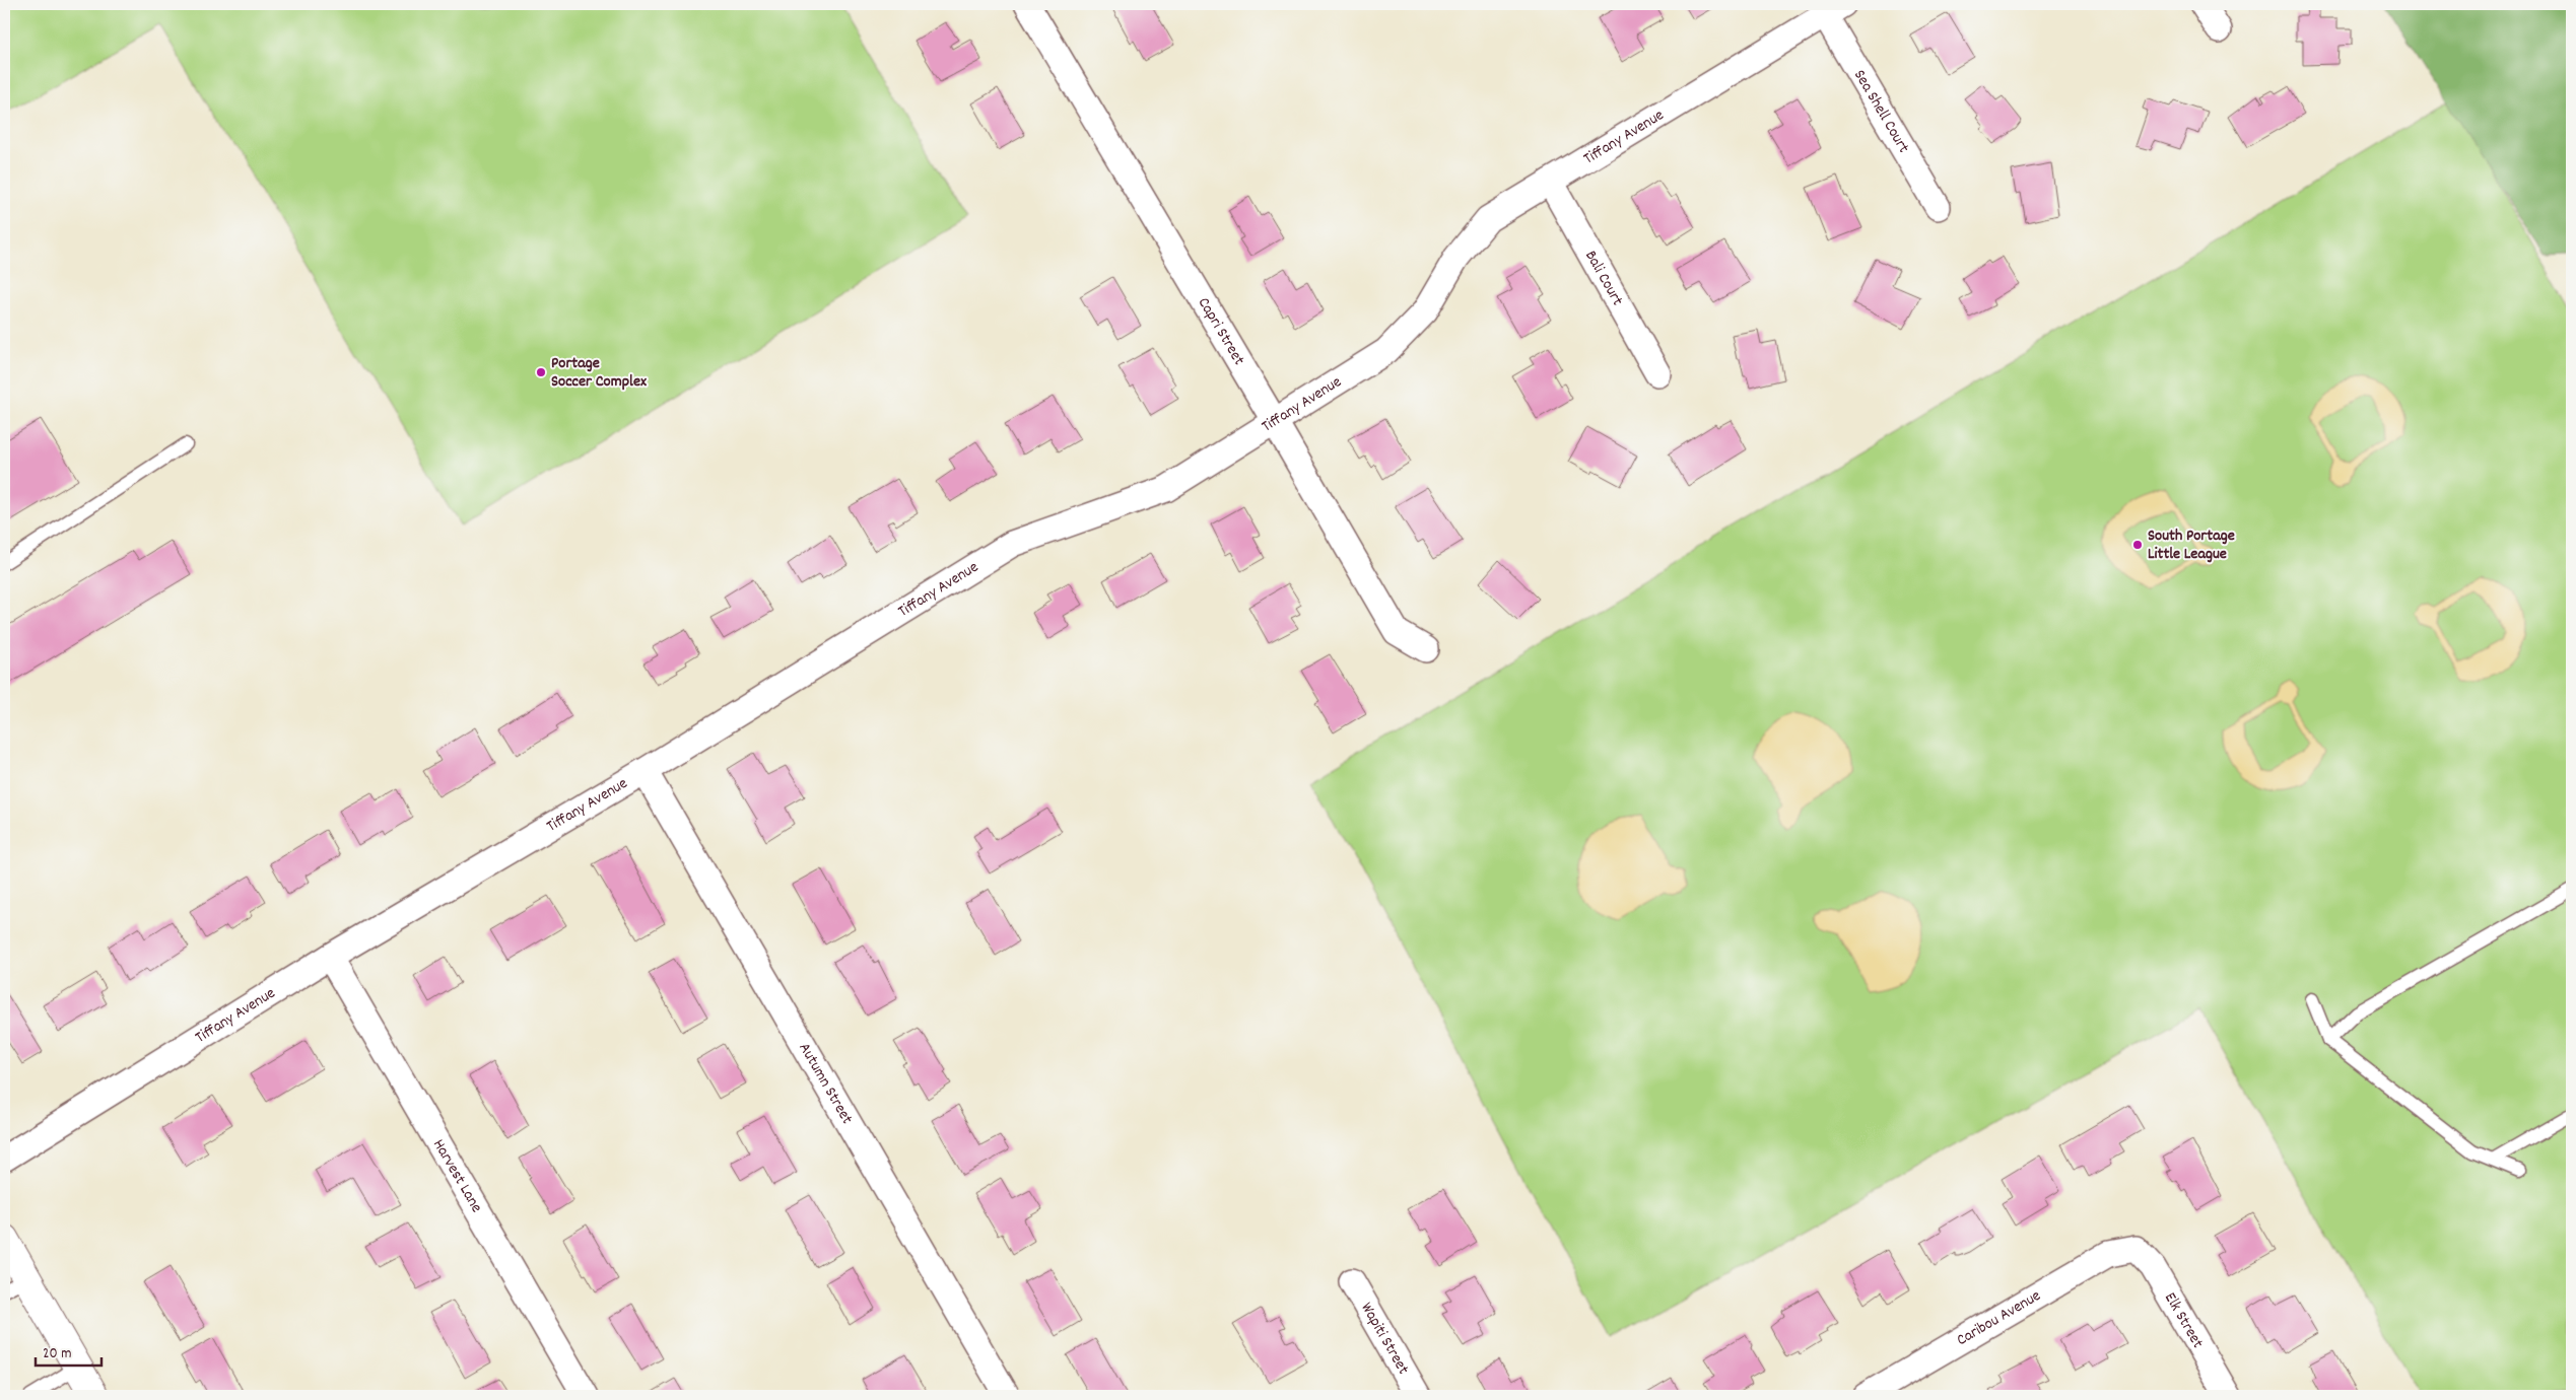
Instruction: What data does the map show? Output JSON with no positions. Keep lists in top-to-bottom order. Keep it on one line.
{"streets":{"street":["Sea Shell Court","Tiffany Avenue","Bali Court","Capri Street","Autumn Street","Harvest Lane","Caribou Avenue","Elk Street","Wapiti Street"]},"crossings":[["Sea Shell Court","Tiffany Avenue"],["Tiffany Avenue","Bali Court"],["Tiffany Avenue","Capri Street"],["Tiffany Avenue","Autumn Street"],["Tiffany Avenue","Harvest Lane"],["Caribou Avenue","Elk Street"]],"places":["Portage Soccer Complex","South Portage Little League"],"scale_bar":"20 m"}
